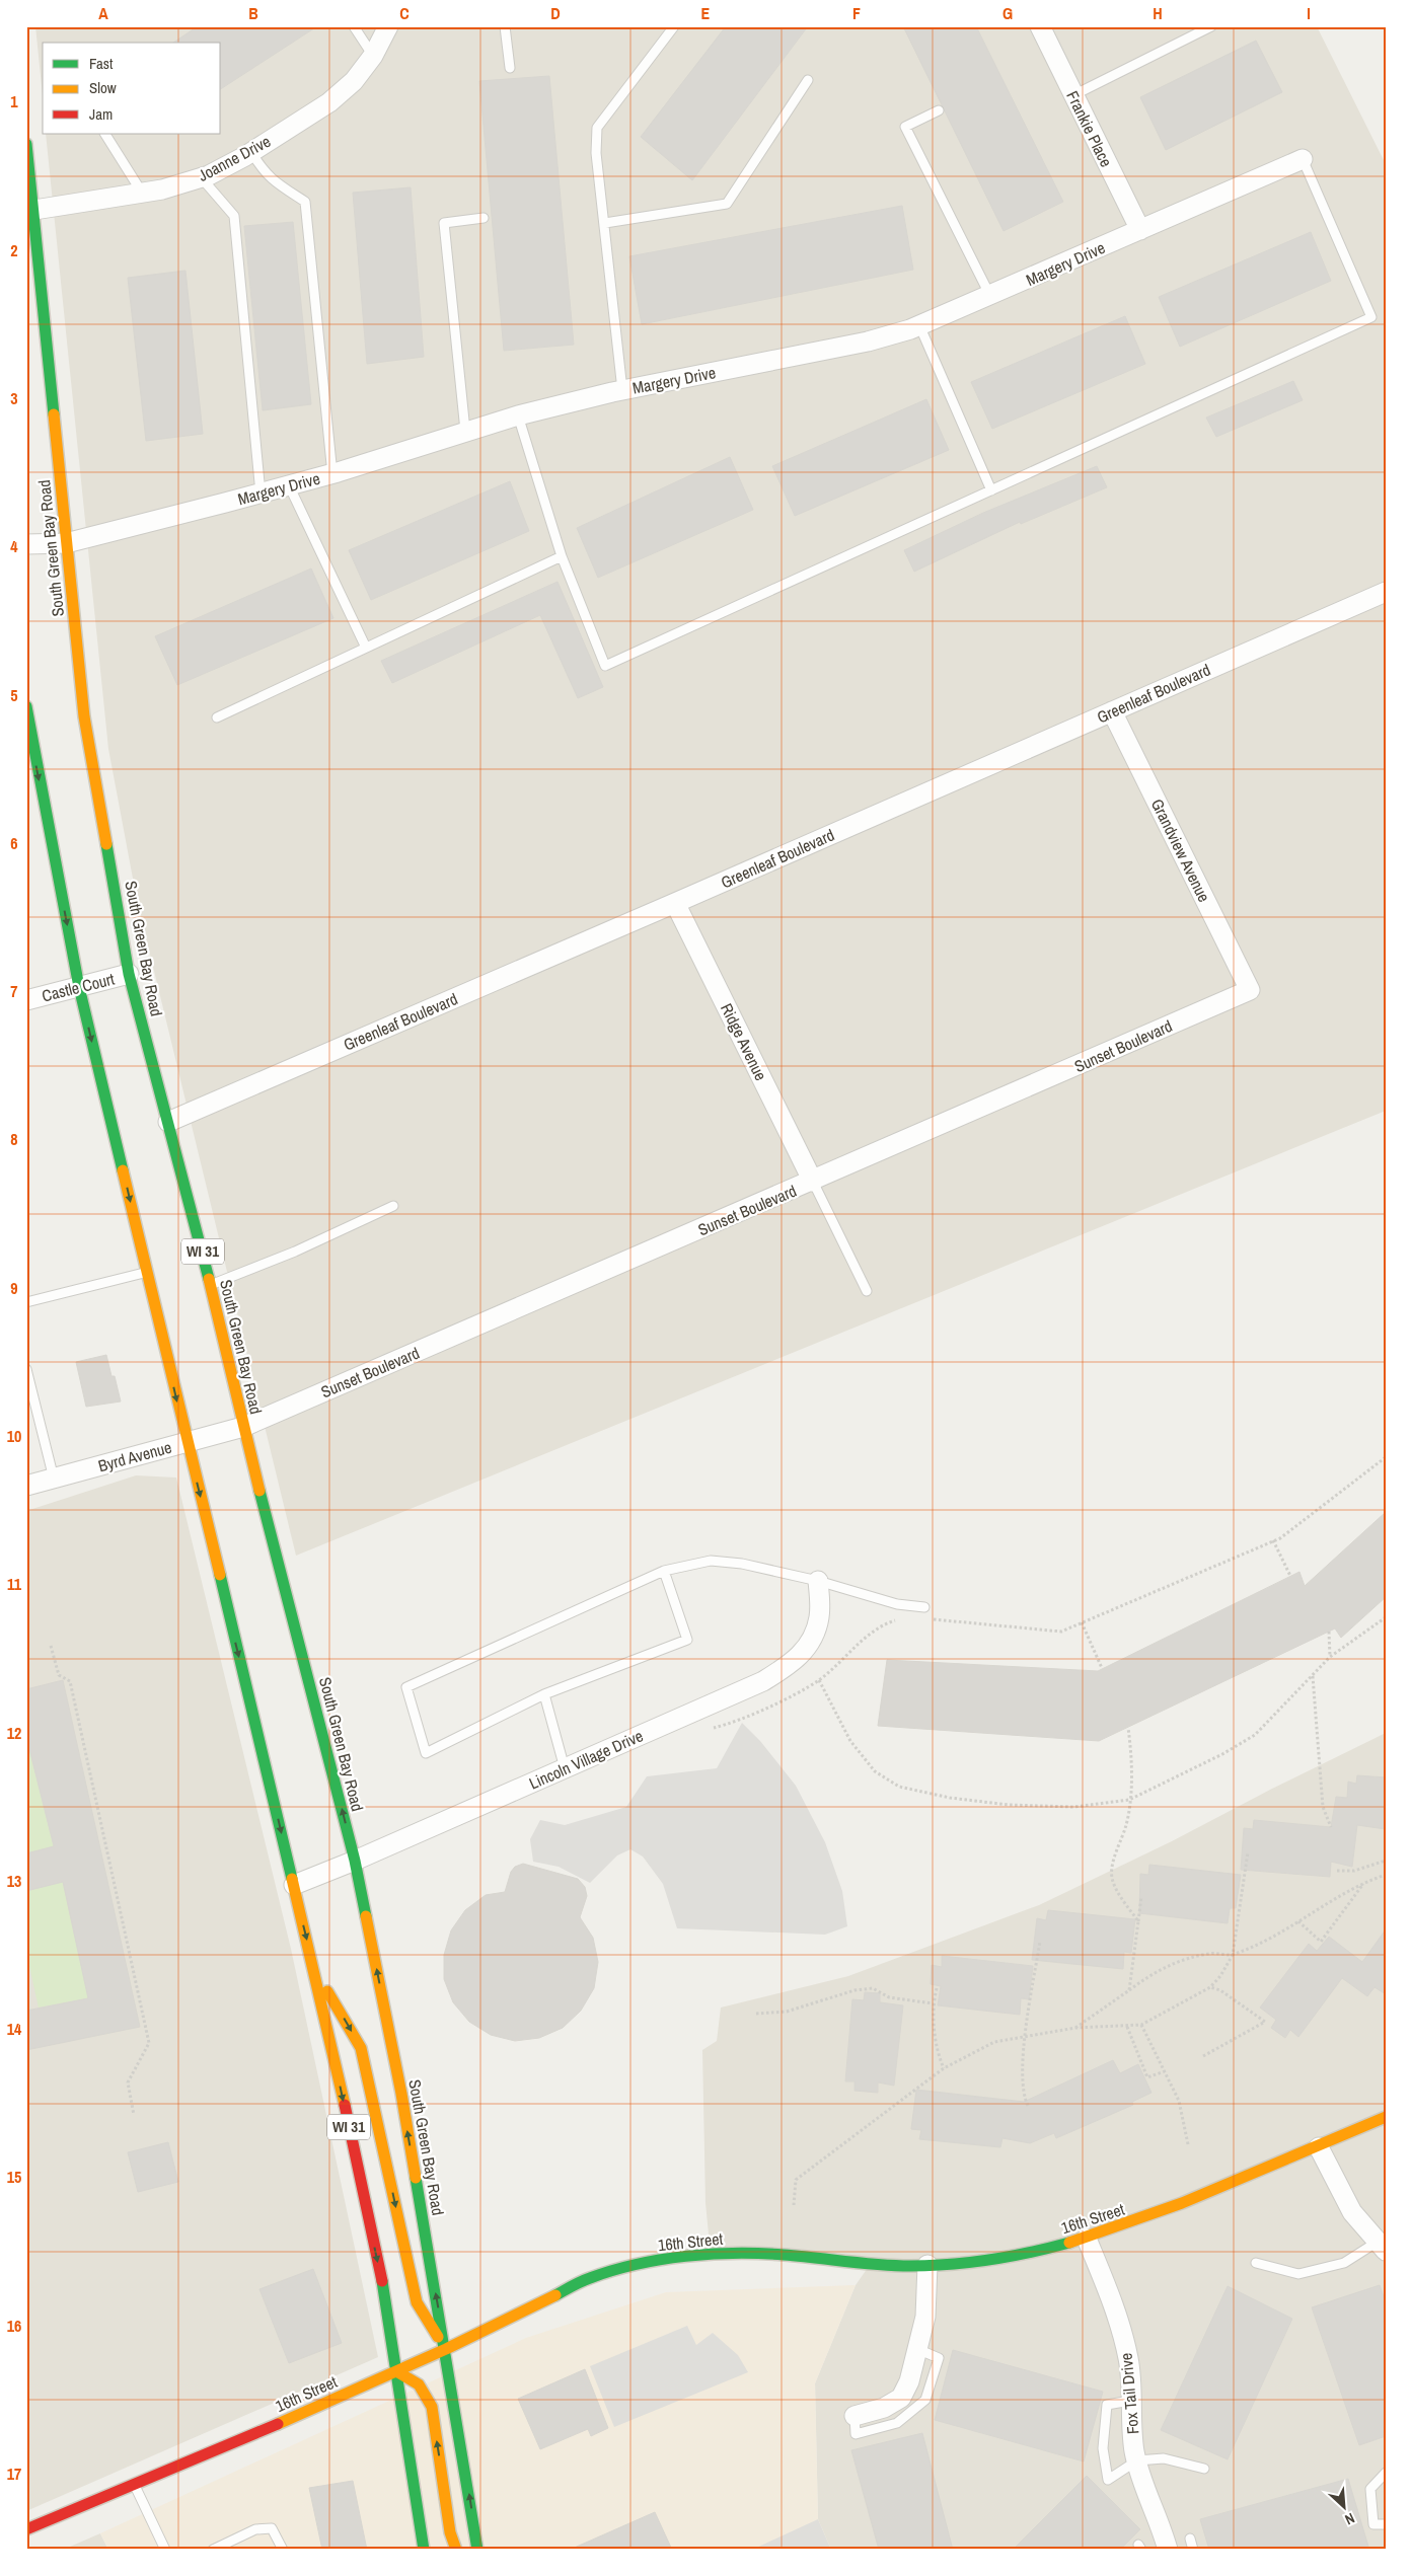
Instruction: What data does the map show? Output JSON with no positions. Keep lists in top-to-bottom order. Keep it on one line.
{"streets":{"main road":["South Green Bay Road","WI 31","16th Street"],"street":["Frankie Place","Joanne Drive","Margery Drive","Greenleaf Boulevard","Grandview Avenue","Castle Court","Ridge Avenue","Sunset Boulevard","Byrd Avenue","Lincoln Village Drive","Fox Tail Drive"]},"crossings":[["Frankie Place","Margery Drive"],["Joanne Drive","South Green Bay Road"],["Margery Drive","South Green Bay Road"],["South Green Bay Road","Greenleaf Boulevard"],["South Green Bay Road","Castle Court"],["South Green Bay Road","Sunset Boulevard"],["South Green Bay Road","Byrd Avenue"],["South Green Bay Road","Lincoln Village Drive"],["South Green Bay Road","16th Street"],["Greenleaf Boulevard","Grandview Avenue"],["Greenleaf Boulevard","Ridge Avenue"],["Grandview Avenue","Sunset Boulevard"],["Castle Court","WI 31"],["Ridge Avenue","Sunset Boulevard"],["Sunset Boulevard","Byrd Avenue"],["WI 31","Byrd Avenue"],["WI 31","Lincoln Village Drive"],["WI 31","16th Street"],["16th Street","Fox Tail Drive"]],"legend":["Fast","Slow","Jam"],"north":"bottom right","grid":{"columns":["A","B","C","D","E","F","G","H","I"],"rows":["1","2","3","4","5","6","7","8","9","10","11","12","13","14","15","16","17"]}}
